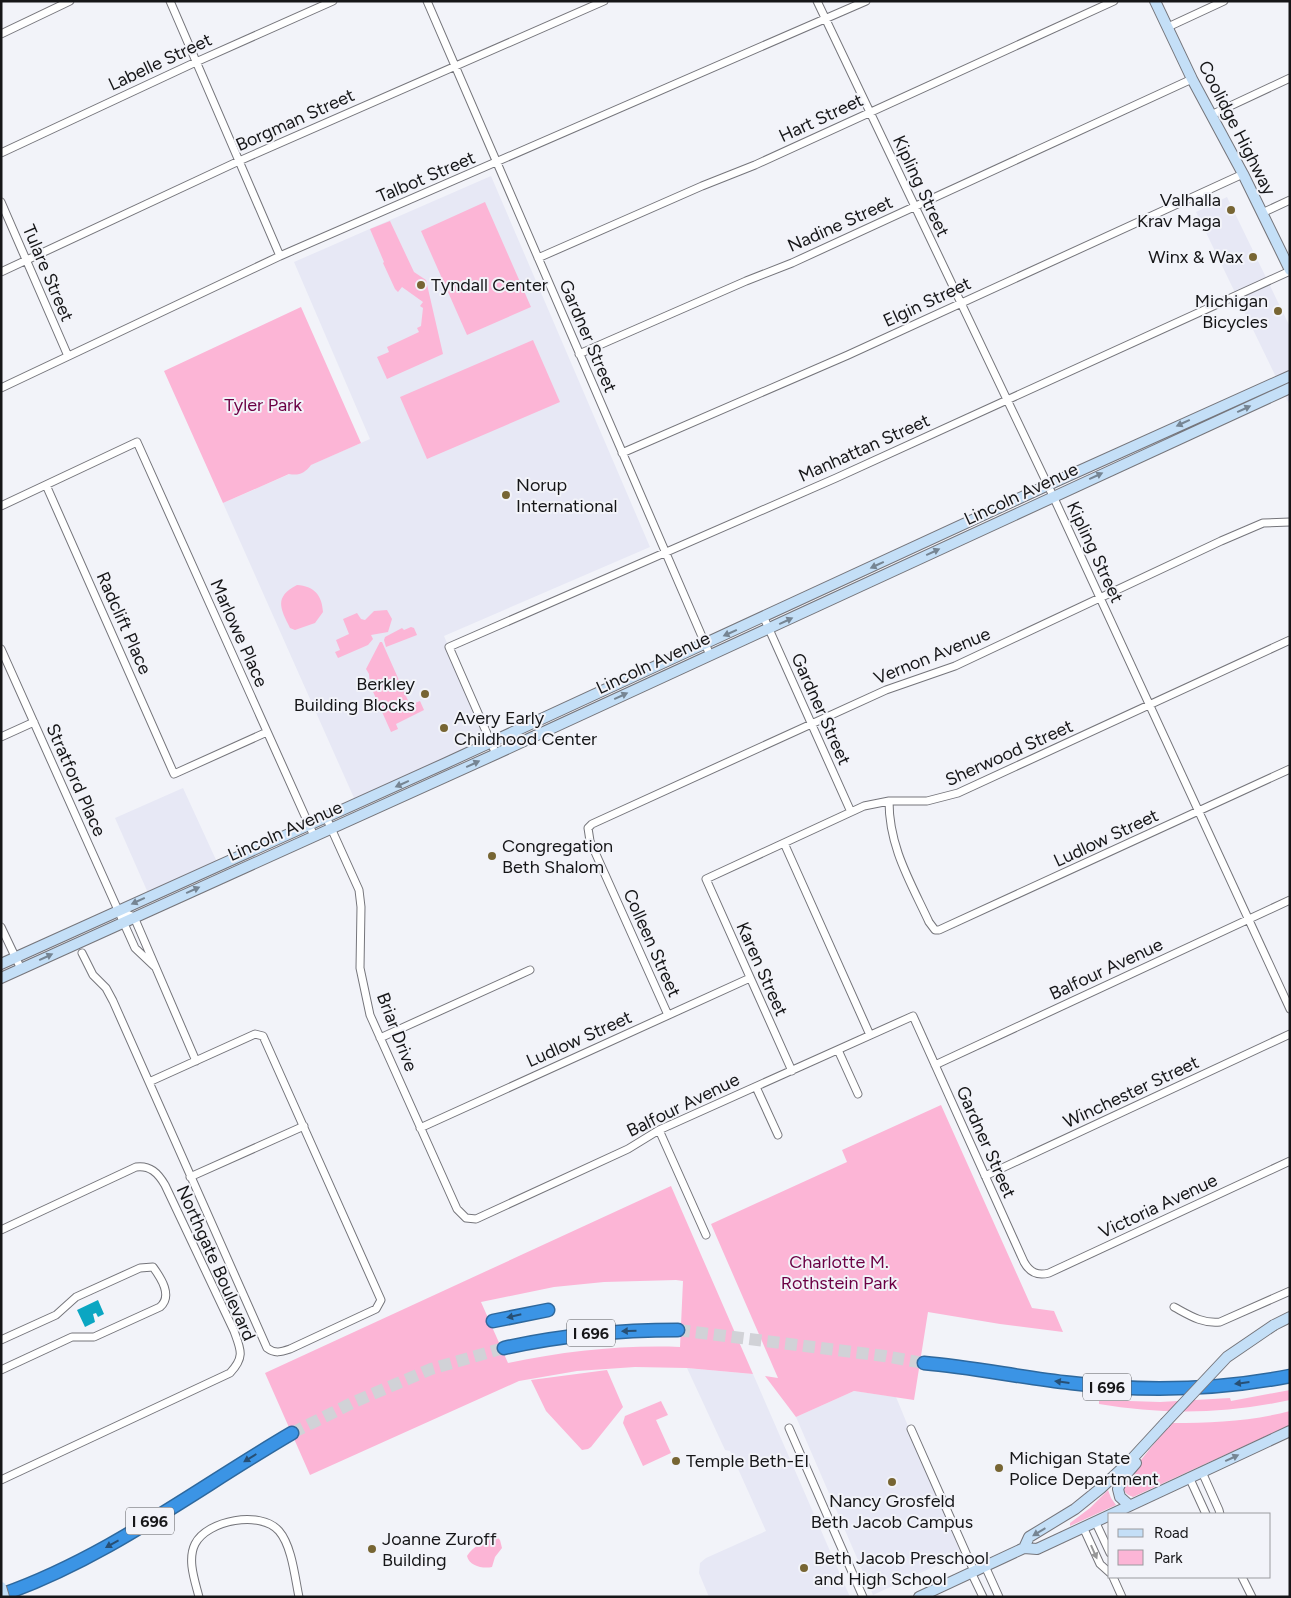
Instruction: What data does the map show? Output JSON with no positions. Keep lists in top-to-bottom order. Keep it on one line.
{"streets":{"highway":["I 696"],"street":["Labelle Street","Hart Street","Borgman Street","Coolidge Highway","Talbot Street","Kipling Street","Nadine Street","Tulare Street","Elgin Street","Gardner Street","Manhattan Street","Lincoln Avenue","Radclift Place","Marlowe Place","Vernon Avenue","Sherwood Street","Stratford Place","Ludlow Street","Colleen Street","Karen Street","Balfour Avenue","Briar Drive","Winchester Street","Victoria Avenue","Northgate Boulevard"]},"crossings":[["Hart Street","Kipling Street"],["Hart Street","Gardner Street"],["Borgman Street","Tulare Street"],["Borgman Street","Gardner Street"],["Coolidge Highway","Nadine Street"],["Coolidge Highway","Elgin Street"],["Coolidge Highway","Manhattan Street"],["Talbot Street","Kipling Street"],["Talbot Street","Tulare Street"],["Talbot Street","Gardner Street"],["Kipling Street","Nadine Street"],["Kipling Street","Elgin Street"],["Kipling Street","Manhattan Street"],["Kipling Street","Lincoln Avenue"],["Kipling Street","Vernon Avenue"],["Kipling Street","Sherwood Street"],["Kipling Street","Ludlow Street"],["Kipling Street","Balfour Avenue"],["Nadine Street","Gardner Street"],["Elgin Street","Gardner Street"],["Gardner Street","Manhattan Street"],["Gardner Street","Lincoln Avenue"],["Gardner Street","Vernon Avenue"],["Gardner Street","Sherwood Street"],["Gardner Street","Balfour Avenue"],["Gardner Street","Winchester Street"],["Gardner Street","Victoria Avenue"],["Manhattan Street","Lincoln Avenue"],["Lincoln Avenue","Marlowe Place"],["Lincoln Avenue","Stratford Place"],["Lincoln Avenue","Briar Drive"],["Radclift Place","Marlowe Place"],["Vernon Avenue","Colleen Street"],["Sherwood Street","Ludlow Street"],["Sherwood Street","Karen Street"],["Ludlow Street","Colleen Street"],["Ludlow Street","Karen Street"],["Ludlow Street","Briar Drive"],["Karen Street","Balfour Avenue"],["Balfour Avenue","Briar Drive"]],"parks":["Tyler Park","Charlotte M. Rothstein Park"],"places":["Valhalla Krav Maga","Winx & Wax","Tyndall Center","Michigan Bicycles","Norup International","Berkley Building Blocks","Avery Early Childhood Center","Congregation Beth Shalom","Temple Beth-El","Michigan State Police Department","Nancy Grosfeld Beth Jacob Campus","Joanne Zuroff Building","Beth Jacob Preschool and High School"],"legend":["Road","Park"]}
